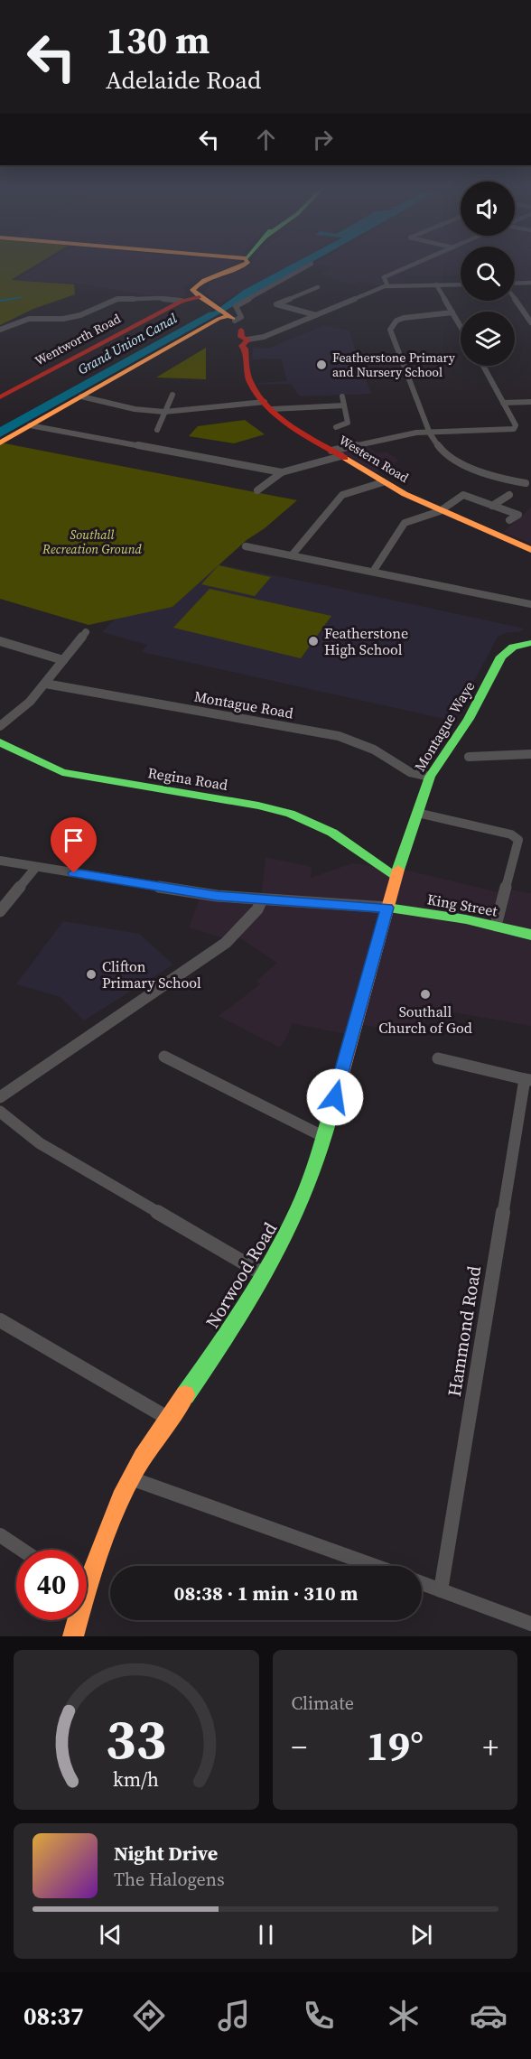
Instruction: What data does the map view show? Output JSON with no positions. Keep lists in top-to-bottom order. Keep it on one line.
{"streets":{"street":["Wentworth Road","Western Road","Montague Road","Montague Waye","Regina Road","King Street","Norwood Road","Hammond Road"]},"crossings":[["Montague Road","Montague Waye"],["Montague Waye","Regina Road"],["Montague Waye","King Street"],["Montague Waye","Norwood Road"],["King Street","Norwood Road"]],"water":["Grand Union Canal"],"parks":["Southall Recreation Ground"],"places":["Featherstone Primary and Nursery School","Featherstone High School","Clifton Primary School","Southall Church of God"],"page":{"turn":["130 m","Adelaide Road"],"limit":"40","trip":"08:38 · 1 min · 310 m","tile":"Climate","heat":["−","19°","+"],"song":["Night Drive","The Halogens"],"tabs":"08:37","gauge":["33","km/h"]}}
